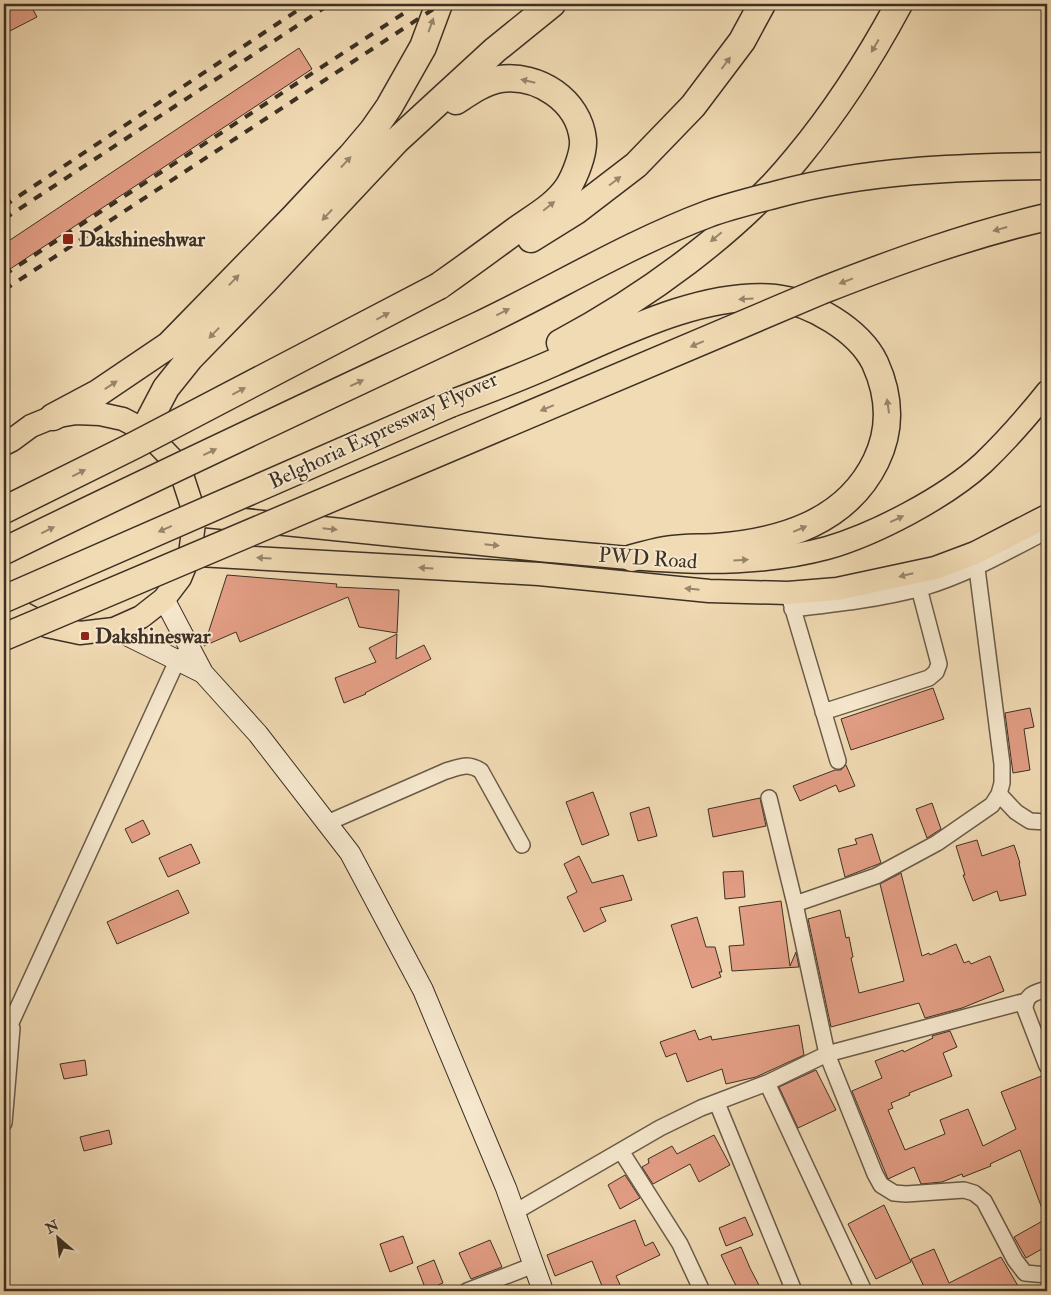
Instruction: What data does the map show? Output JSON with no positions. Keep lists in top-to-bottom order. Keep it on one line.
{"streets":{"highway":["Belghoria Expressway Flyover"],"main road":["PWD Road"]},"places":{"transit":["Dakshineshwar","Dakshineswar"]},"north":"top left"}
